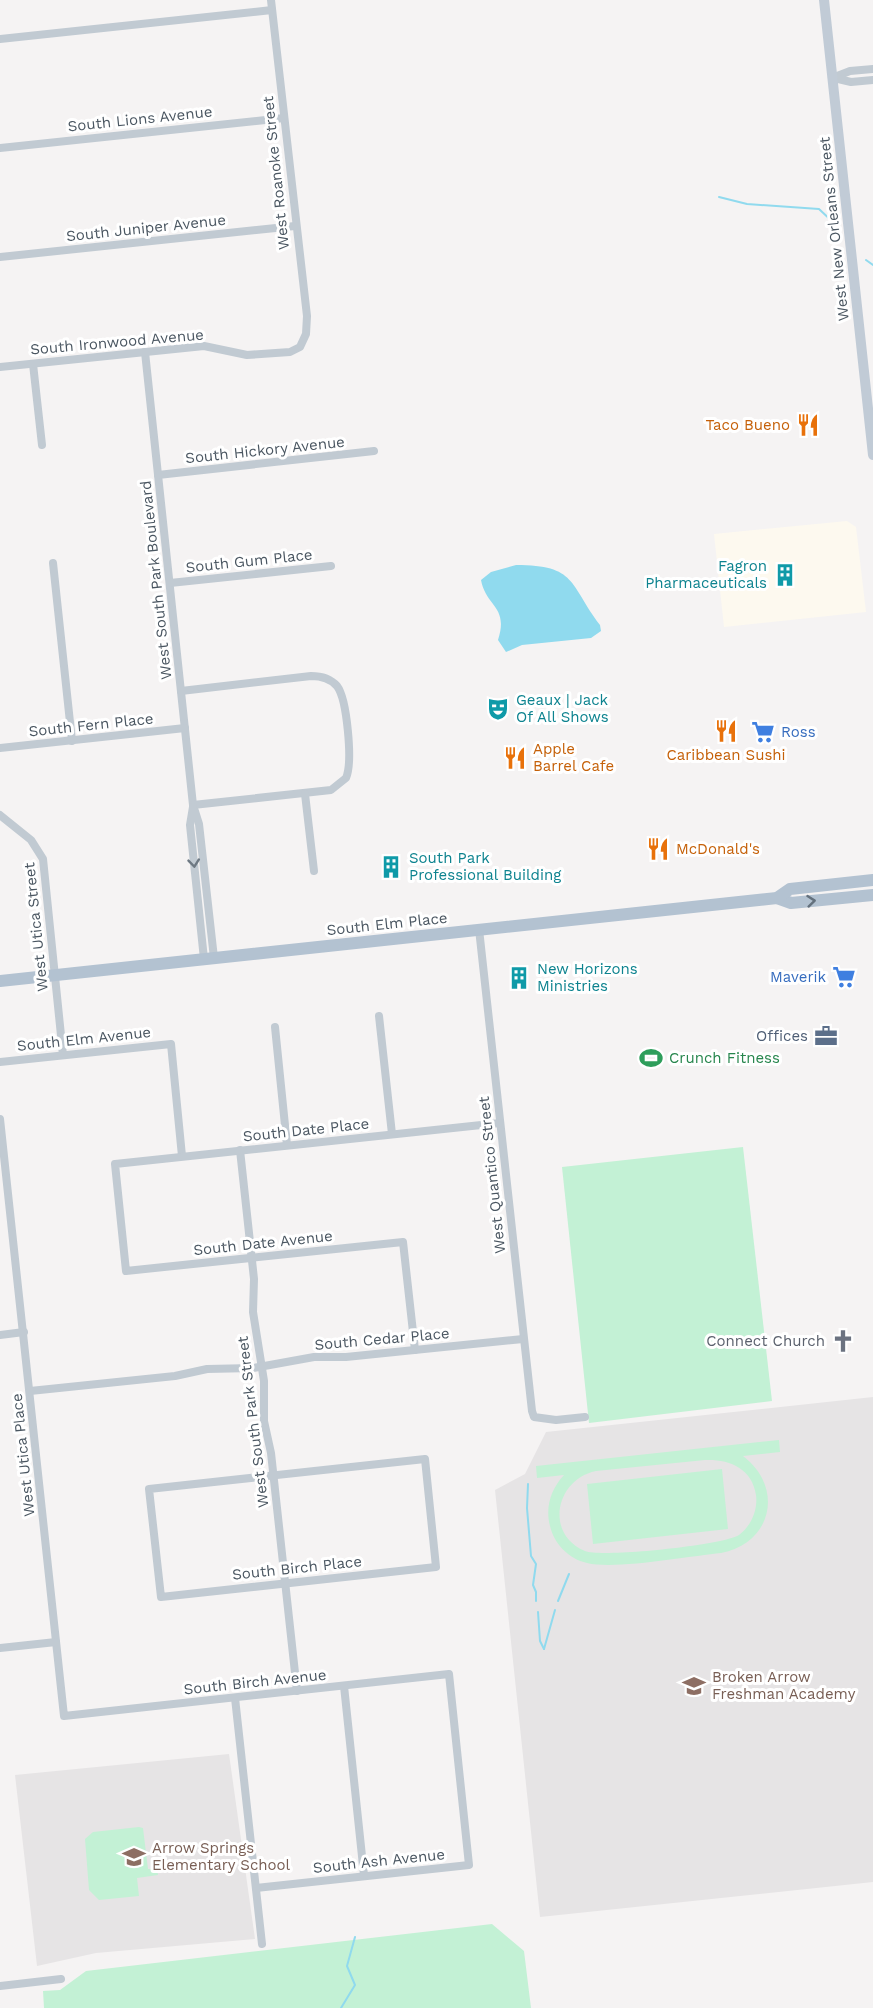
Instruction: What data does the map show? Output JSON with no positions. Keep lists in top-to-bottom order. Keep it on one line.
{"streets":{"main road":["West New Orleans Street","South Elm Place"],"street":["South Lions Avenue","West Roanoke Street","South Juniper Avenue","South Ironwood Avenue","South Hickory Avenue","South Gum Place","West South Park Boulevard","South Fern Place","West Utica Street","South Elm Avenue","South Date Place","West Quantico Street","South Date Avenue","South Cedar Place","West South Park Street","West Utica Place","South Birch Place","South Birch Avenue","South Ash Avenue"]},"crossings":[["South Lions Avenue","West Roanoke Street"],["West Roanoke Street","South Juniper Avenue"],["West Roanoke Street","South Ironwood Avenue"],["South Ironwood Avenue","West South Park Boulevard"],["South Hickory Avenue","West South Park Boulevard"],["South Gum Place","West South Park Boulevard"],["West South Park Boulevard","South Fern Place"],["West South Park Boulevard","South Elm Place"],["South Elm Place","West Utica Street"],["South Elm Place","West Quantico Street"],["West Utica Street","South Elm Avenue"],["South Elm Avenue","South Date Place"],["South Date Place","West Quantico Street"],["South Date Place","South Date Avenue"],["South Date Place","West South Park Street"],["West Quantico Street","South Cedar Place"],["South Date Avenue","South Cedar Place"],["South Date Avenue","West South Park Street"],["South Cedar Place","West South Park Street"],["South Cedar Place","West Utica Place"],["West South Park Street","South Birch Place"],["West South Park Street","South Birch Avenue"],["West Utica Place","South Birch Avenue"],["South Birch Avenue","South Ash Avenue"]],"places":{"restaurant":["Taco Bueno","Caribbean Sushi","Apple Barrel Cafe","McDonald's"],"building":["Fagron Pharmaceuticals","South Park Professional Building","New Horizons Ministries"],"theatre":["Geaux | Jack Of All Shows"],"supermarket":["Ross","Maverik"],"office":["Offices"],"sports":["Crunch Fitness"],"church":["Connect Church"],"school or university":["Broken Arrow Freshman Academy","Arrow Springs Elementary School"]}}
